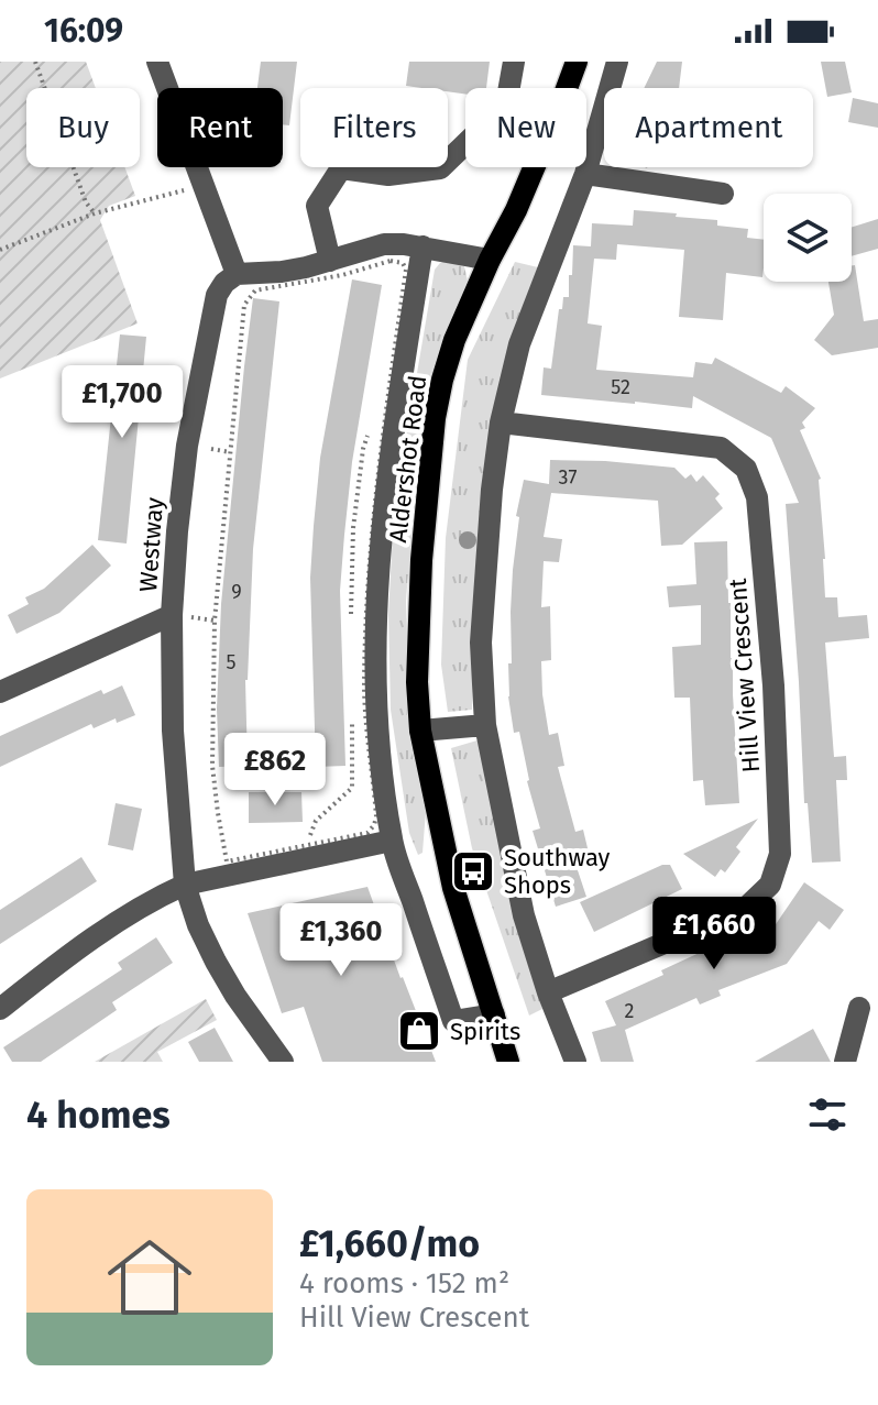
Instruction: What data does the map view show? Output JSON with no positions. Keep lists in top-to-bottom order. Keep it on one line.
{"streets":{"main road":["Aldershot Road"],"street":["Westway","Hill View Crescent"]},"places":{"bus stop":["Southway Shops"],"shop":["Spirits"]},"house_numbers":["52","37","9","5","2"],"page":{"status":"16:09","chip":["Buy","Rent","Filters","New","Apartment"],"price":["£1,700","£862","£1,660","£1,360"],"heading":"4 homes","list":[{"name":"£1,660/mo","note":"4 rooms · 152 m² · Hill View Crescent"}]}}
